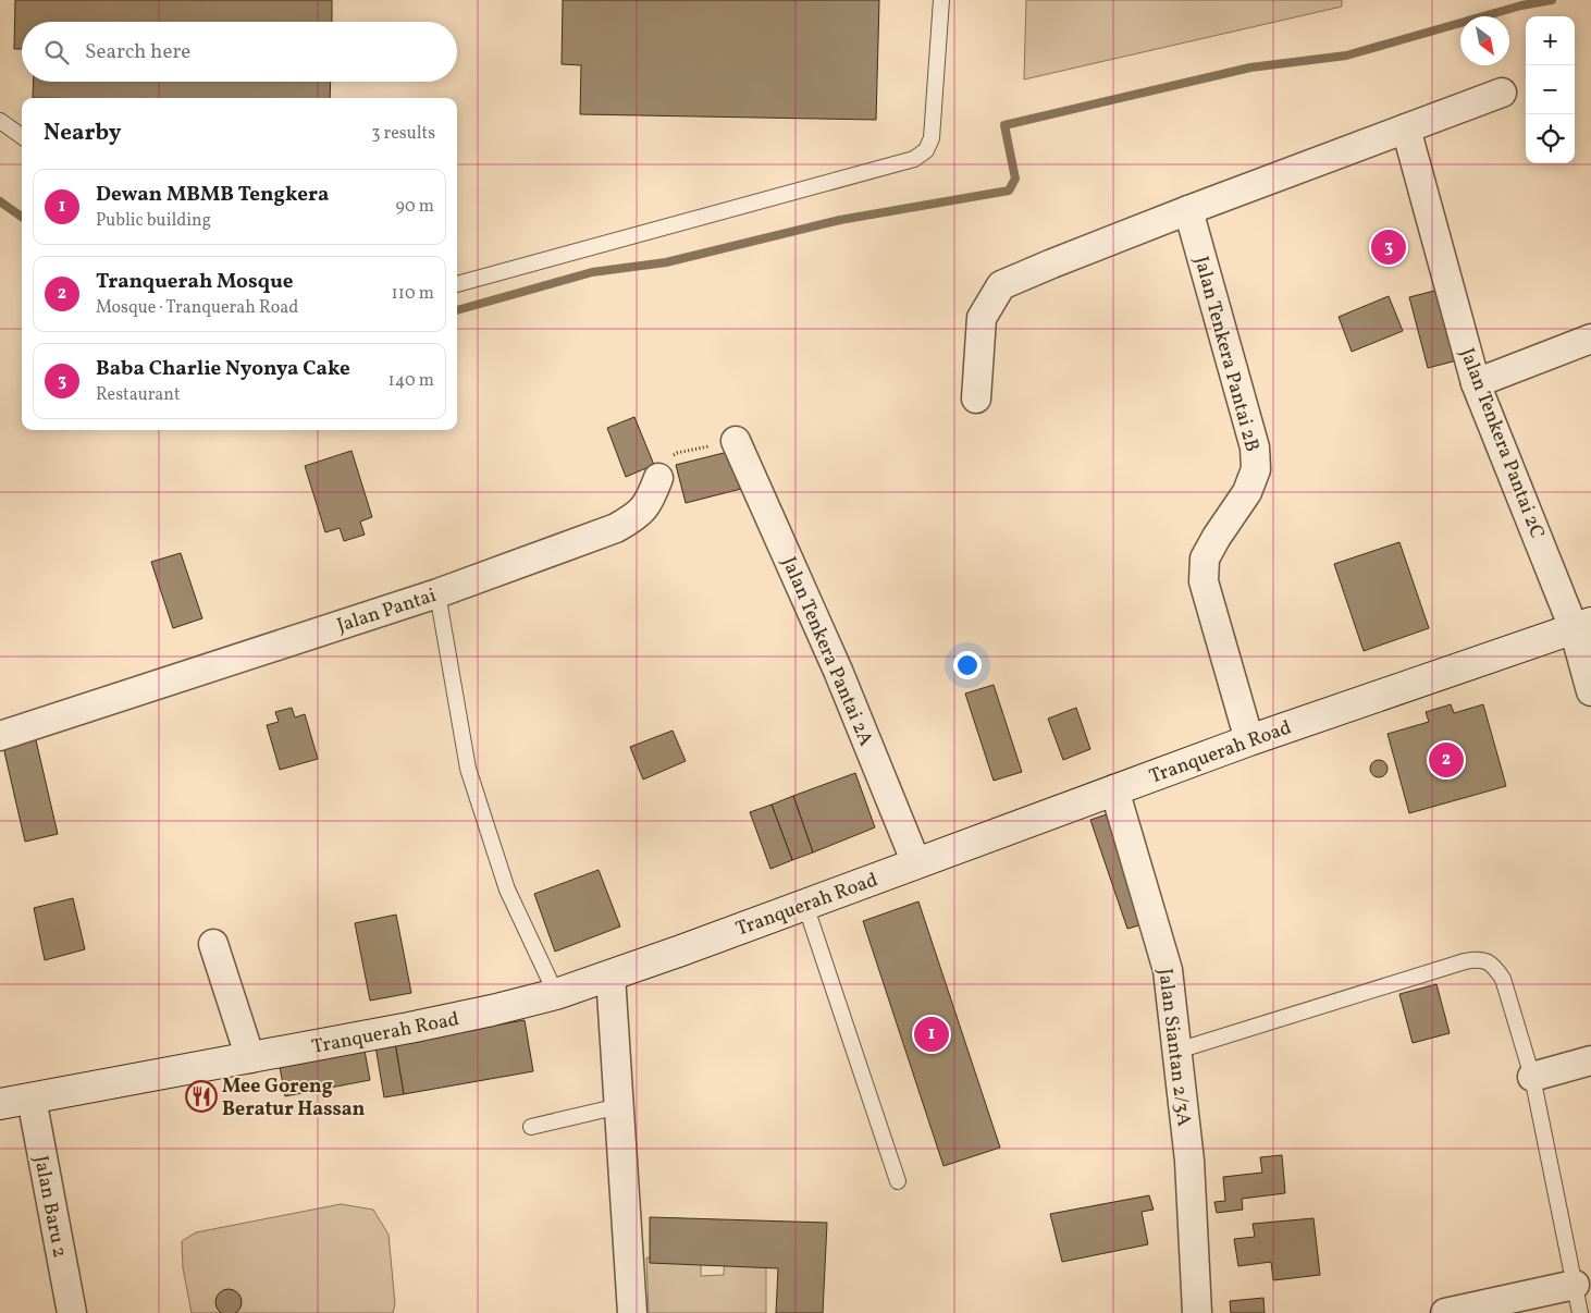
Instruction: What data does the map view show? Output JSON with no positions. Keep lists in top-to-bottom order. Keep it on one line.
{"streets":{"main road":["Tranquerah Road"],"street":["Jalan Tenkera Pantai 2B","Jalan Tenkera Pantai 2C","Jalan Pantai","Jalan Tenkera Pantai 2A","Jalan Siantan 2/3A","Jalan Baru 2"]},"crossings":[["Jalan Tenkera Pantai 2B","Tranquerah Road"],["Jalan Tenkera Pantai 2C","Tranquerah Road"],["Jalan Tenkera Pantai 2A","Tranquerah Road"],["Tranquerah Road","Jalan Siantan 2/3A"],["Tranquerah Road","Jalan Baru 2"]],"places":{"restaurant":["Mee Goreng Beratur Hassan"]},"north":"bottom right","page":{"map_buttons":["+","−"],"search":"Search here","heading":["Nearby","3 results"],"list":[{"mark":"1","name":"Dewan MBMB Tengkera","note":"Public building","value":"90 m"},{"mark":"2","name":"Tranquerah Mosque","note":"Mosque · Tranquerah Road","value":"110 m"},{"mark":"3","name":"Baba Charlie Nyonya Cake","note":"Restaurant","value":"140 m"}],"pins":["3","2","1"]}}
